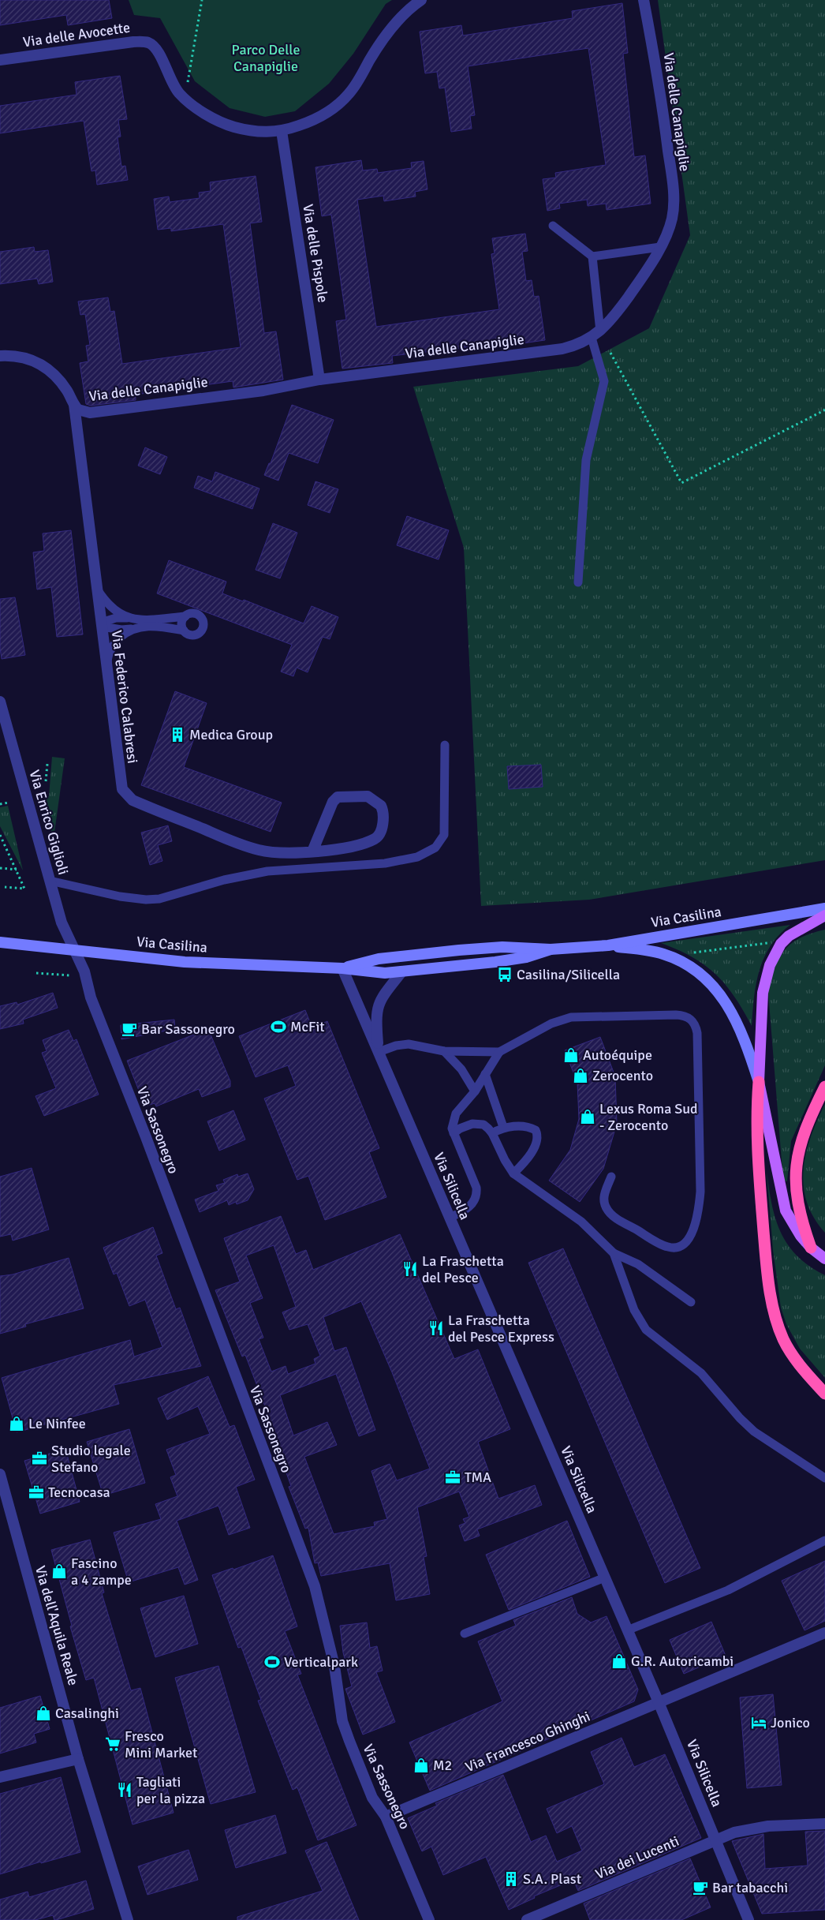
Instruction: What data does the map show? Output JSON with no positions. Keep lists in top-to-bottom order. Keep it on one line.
{"streets":{"main road":["Via Casilina"],"street":["Via delle Avocette","Via delle Canapiglie","Via delle Pispole","Via Federico Calabresi","Via Enrico Giglioli","Via Sassonegro","Via Silicella","Via dell'Aquila Reale","Via Francesco Ghinghi","Via dei Lucenti"]},"crossings":[["Via delle Avocette","Via delle Pispole"],["Via delle Canapiglie","Via delle Pispole"],["Via delle Canapiglie","Via Federico Calabresi"],["Via Enrico Giglioli","Via Casilina"],["Via Enrico Giglioli","Via Sassonegro"],["Via Casilina","Via Sassonegro"],["Via Casilina","Via Silicella"],["Via Sassonegro","Via Francesco Ghinghi"],["Via Silicella","Via Francesco Ghinghi"],["Via Silicella","Via dei Lucenti"]],"parks":["Parco Delle Canapiglie"],"places":{"building":["Medica Group","S.A. Plast"],"bus stop":["Casilina/Silicella"],"sports":["McFit","Verticalpark"],"cafe":["Bar Sassonegro","Bar tabacchi"],"shop":["Autoéquipe","Zerocento","Lexus Roma Sud - Zerocento","Le Ninfee","Fascino a 4 zampe","G.R. Autoricambi","Casalinghi","M2"],"restaurant":["La Fraschetta del Pesce","La Fraschetta del Pesce Express","Tagliati per la pizza"],"office":["Studio legale Stefano","TMA","Tecnocasa"],"hotel":["Jonico"],"supermarket":["Fresco Mini Market"]}}
